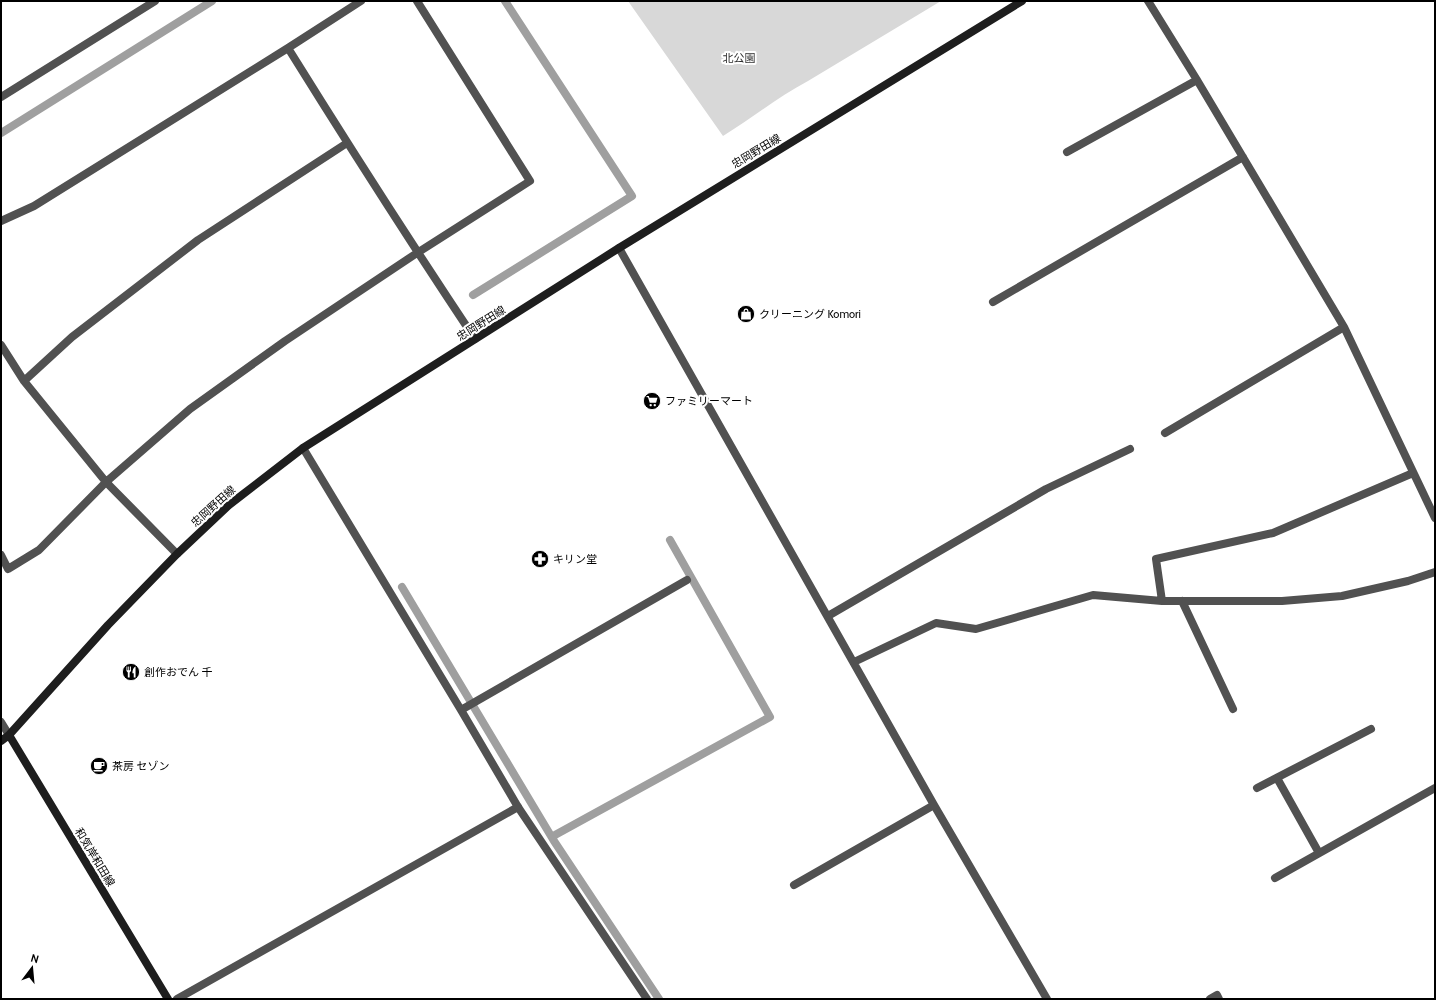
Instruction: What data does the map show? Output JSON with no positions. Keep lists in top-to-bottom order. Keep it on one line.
{"streets":{"street":["忠岡野田線","和気岸和田線"]},"crossings":[["忠岡野田線","和気岸和田線"]],"parks":["北公園"],"places":{"shop":["クリーニング Komori"],"supermarket":["ファミリーマート"],"pharmacy":["キリン堂"],"restaurant":["創作おでん 千"],"cafe":["茶房 セゾン"]},"north":"top"}
